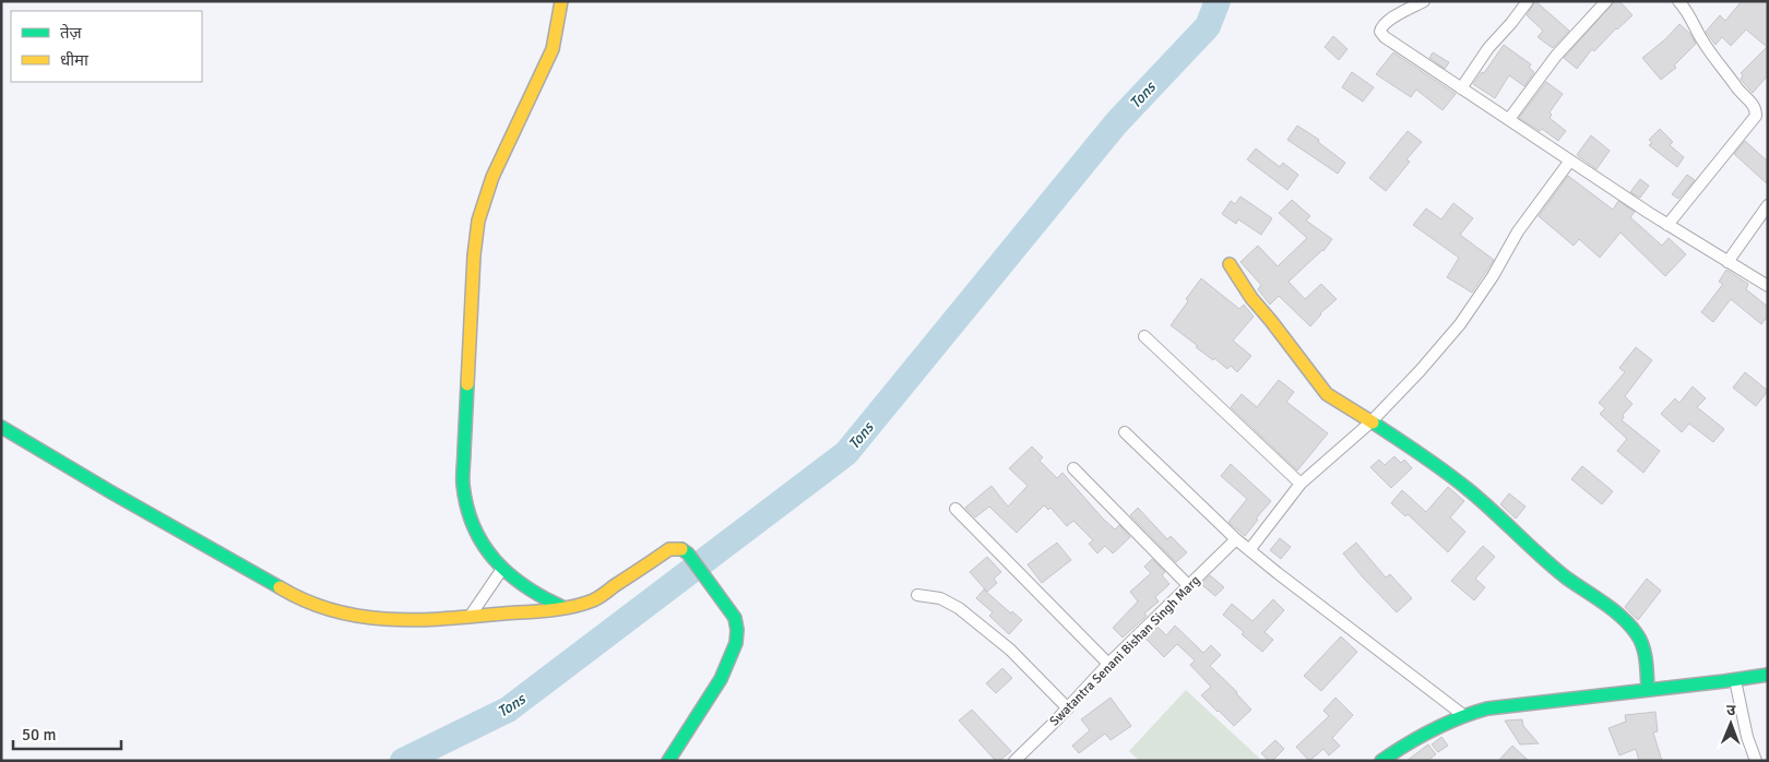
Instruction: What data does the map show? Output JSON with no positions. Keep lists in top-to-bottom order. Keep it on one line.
{"streets":{"street":["Swatantra Senani Bishan Singh Marg"]},"water":["Tons"],"legend":["तेज़","धीमा"],"scale_bar":"50 m","north":"top"}
